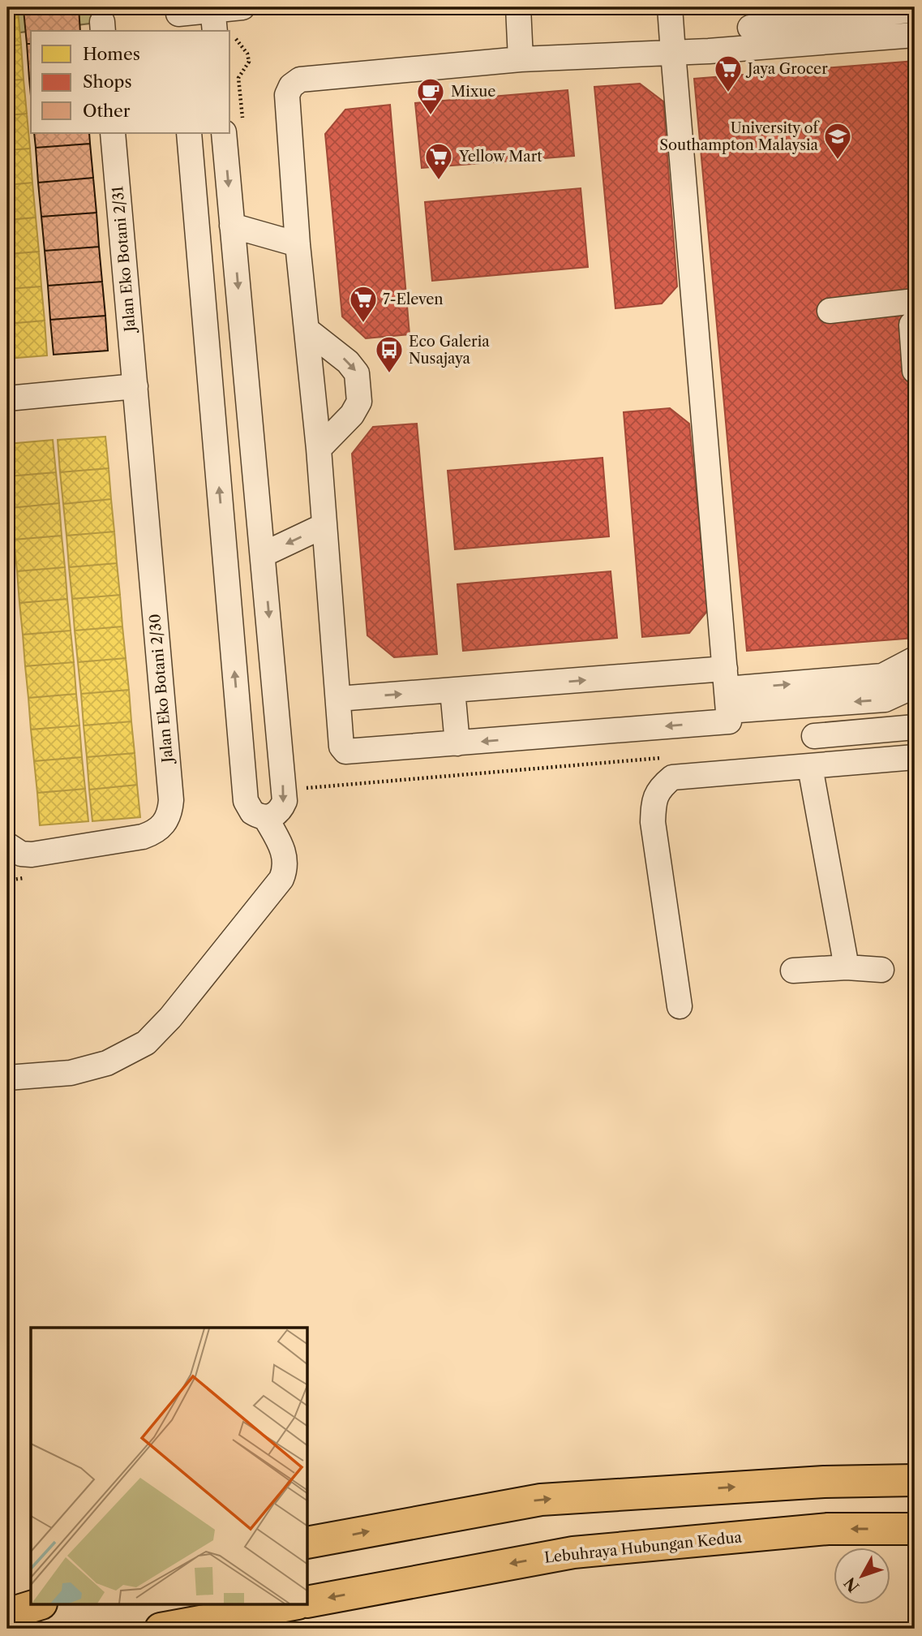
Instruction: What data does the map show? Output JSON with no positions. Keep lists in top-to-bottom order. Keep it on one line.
{"streets":{"highway":["Lebuhraya Hubungan Kedua"],"street":["Jalan Eko Botani 2/31","Jalan Eko Botani 2/30"]},"crossings":[["Jalan Eko Botani 2/31","Jalan Eko Botani 2/30"]],"places":{"supermarket":["Jaya Grocer","Yellow Mart","7-Eleven"],"cafe":["Mixue"],"school or university":["University of Southampton Malaysia"],"bus stop":["Eco Galeria Nusajaya"]},"legend":["Homes","Shops","Other"],"north":"bottom left"}
